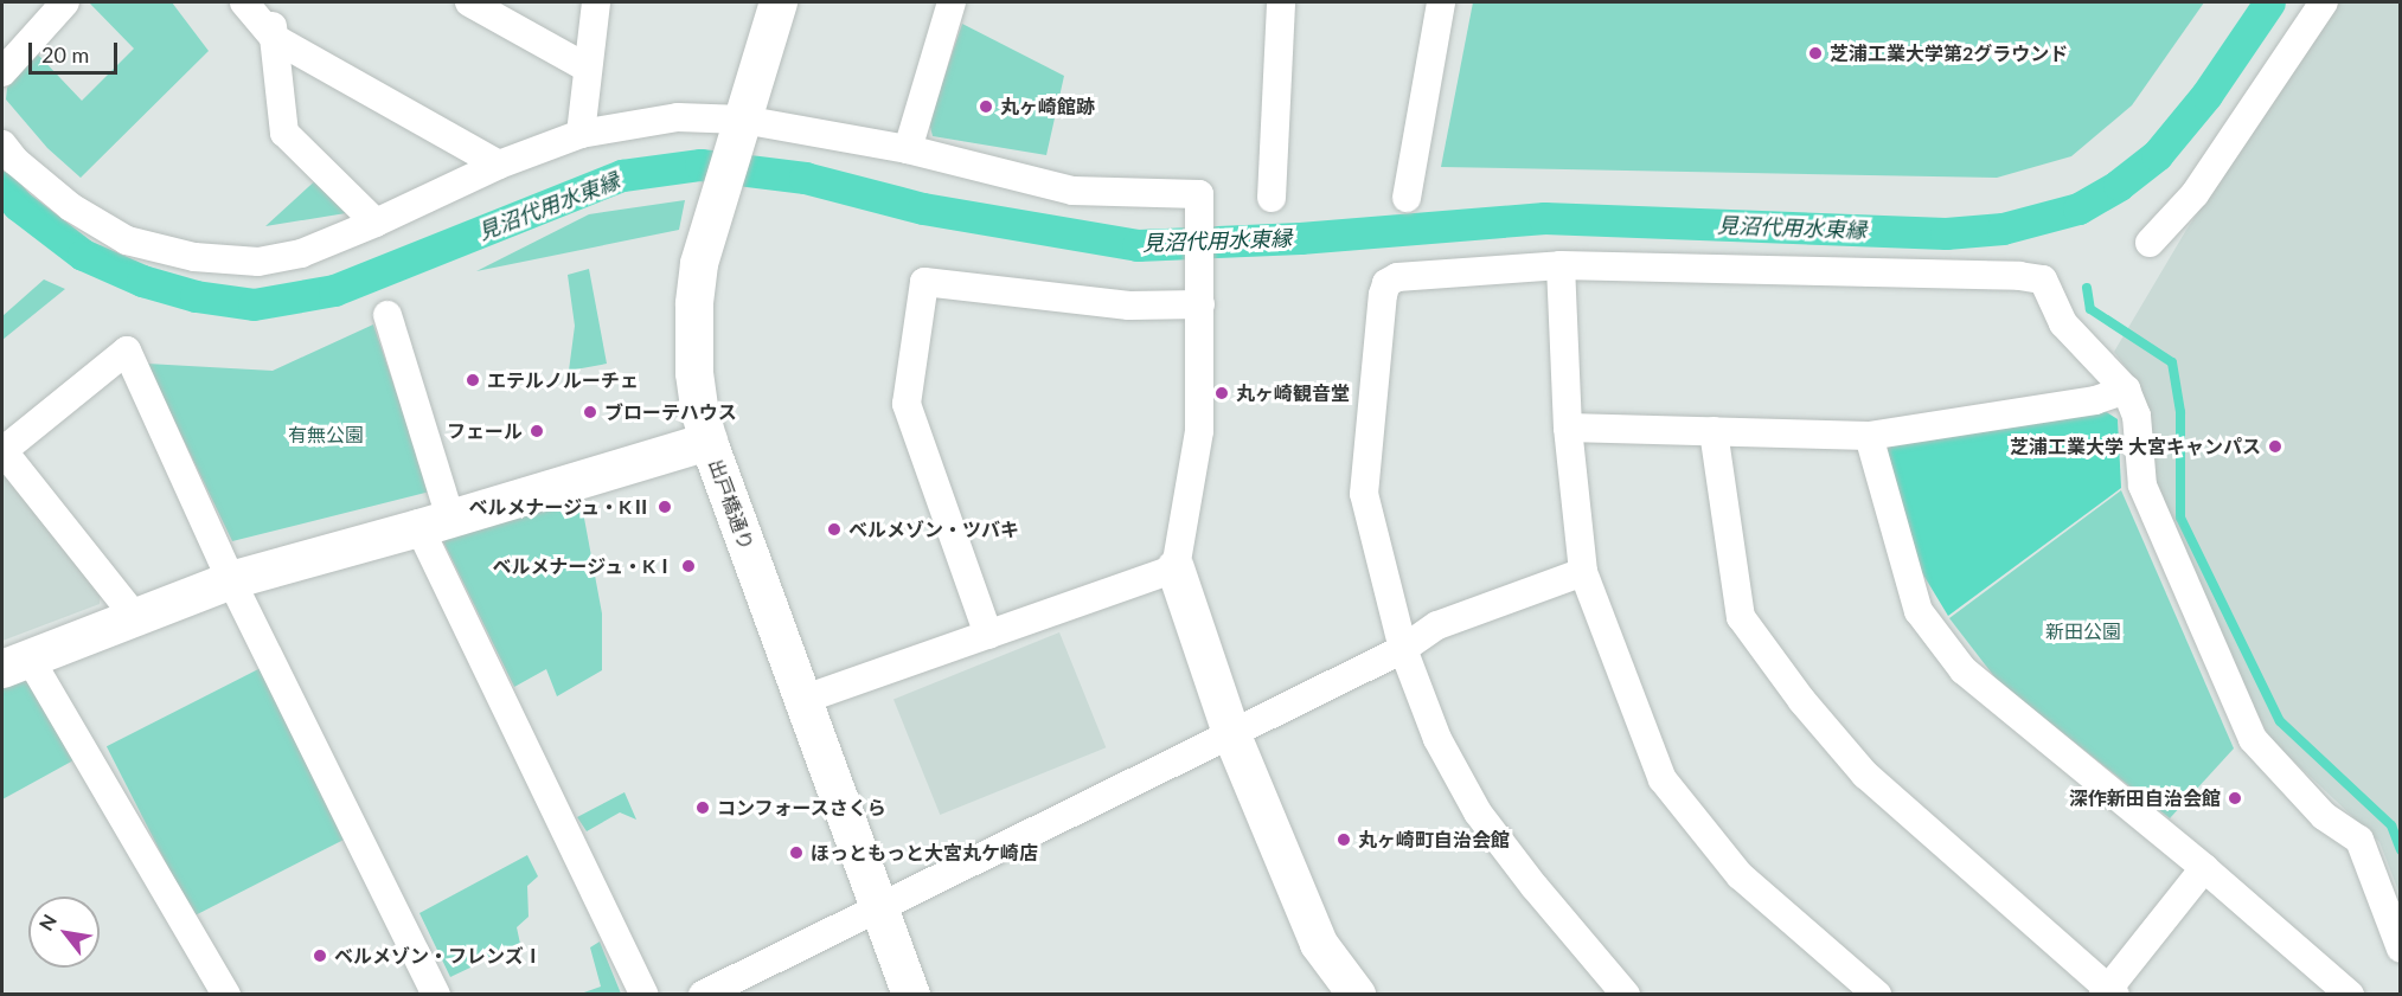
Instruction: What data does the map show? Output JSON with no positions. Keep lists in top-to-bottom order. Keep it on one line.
{"streets":{"street":["出戸橋通り"]},"water":["見沼代用水東縁"],"parks":["有無公園","新田公園"],"places":["芝浦工業大学第2グラウンド","丸ヶ崎館跡","エテルノルーチェ","丸ヶ崎観音堂","ブローテハウス","フェール","芝浦工業大学 大宮キャンパス","ベルメナージュ・KⅡ","ベルメゾン・ツバキ","ベルメナージュ・KⅠ","深作新田自治会館","コンフォースさくら","丸ヶ崎町自治会館","ほっともっと大宮丸ケ崎店","ベルメゾン・フレンズⅠ"],"scale_bar":"20 m","north":"top left"}
